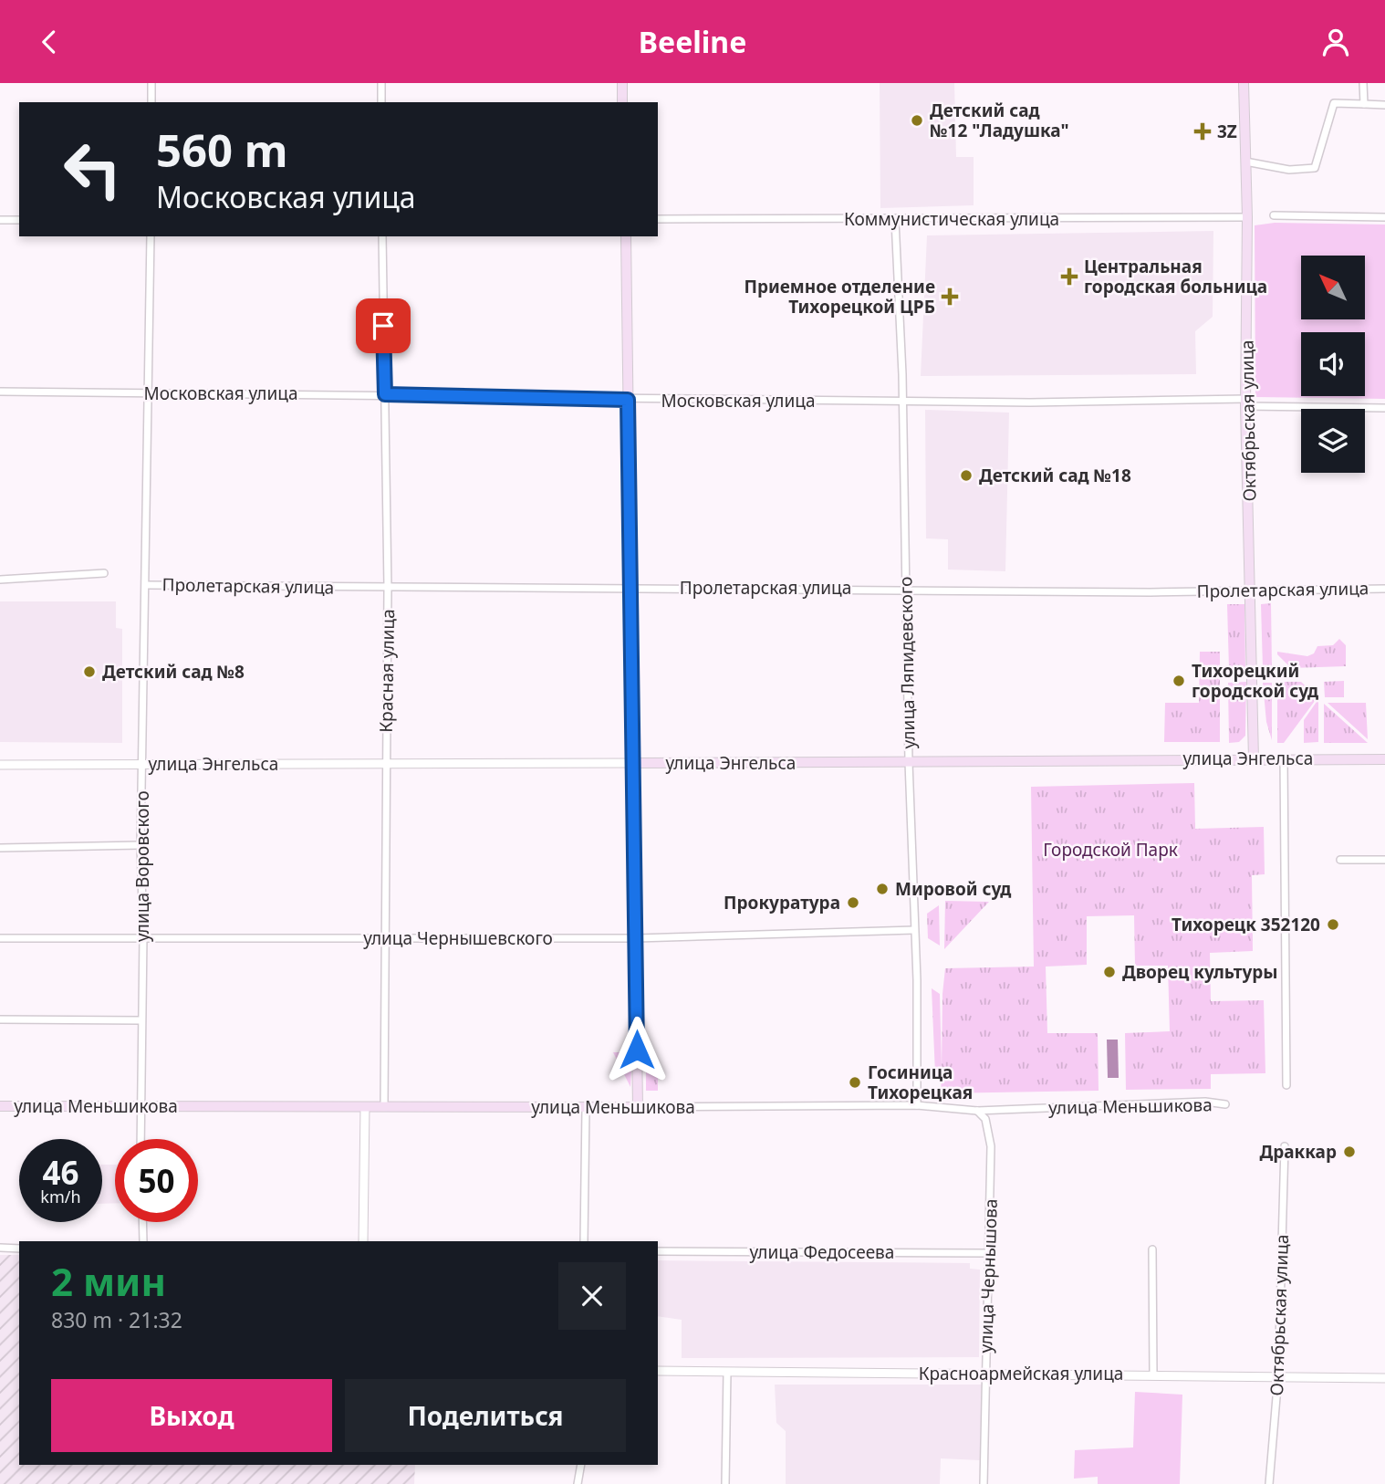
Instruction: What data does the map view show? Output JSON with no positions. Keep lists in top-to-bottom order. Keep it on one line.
{"streets":{"main road":["Октябрьская улица","улица Энгельса","улица Меньшикова"],"street":["Коммунистическая улица","Московская улица","Пролетарская улица","улица Ляпидевского","Красная улица","улица Воровского","улица Чернышевского","улица Федосеева","улица Чернышова","Красноармейская улица"]},"crossings":[["Коммунистическая улица","Октябрьская улица"],["Коммунистическая улица","улица Ляпидевского"],["Московская улица","Октябрьская улица"],["Московская улица","улица Ляпидевского"],["Московская улица","Красная улица"],["Московская улица","улица Воровского"],["Октябрьская улица","Пролетарская улица"],["Октябрьская улица","улица Энгельса"],["Октябрьская улица","Красноармейская улица"],["Пролетарская улица","улица Ляпидевского"],["Пролетарская улица","Красная улица"],["Пролетарская улица","улица Воровского"],["улица Ляпидевского","улица Энгельса"],["улица Ляпидевского","улица Чернышевского"],["улица Ляпидевского","улица Меньшикова"],["Красная улица","улица Энгельса"],["Красная улица","улица Чернышевского"],["Красная улица","улица Меньшикова"],["улица Энгельса","улица Воровского"],["улица Воровского","улица Чернышевского"],["улица Воровского","улица Меньшикова"],["улица Меньшикова","улица Чернышова"],["улица Федосеева","улица Чернышова"],["улица Чернышова","Красноармейская улица"]],"parks":["Городской Парк"],"places":{"other":["Детский сад №12 \"Ладушка\"","Детский сад №18","Детский сад №8","Тихорецкий городской суд","Мировой суд","Прокуратура","Тихорецк 352120","Дворец культуры","Госиница Тихорецкая","Драккар"],"health":["3Z","Центральная городская больница","Приемное отделение Тихорецкой ЦРБ"]},"north":"top left","page":{"header":"Beeline","turn":["560 m","Московская улица"],"speed":"46 km/h","limit":"50","heading":["2 мин","830 m · 21:32"],"buttons":["Выход","Поделиться"]}}
